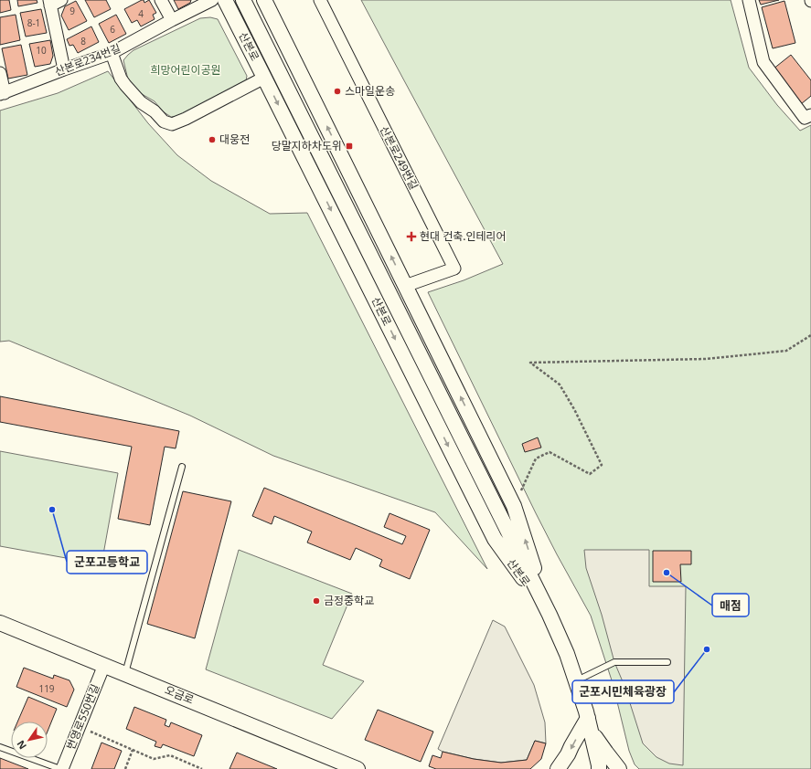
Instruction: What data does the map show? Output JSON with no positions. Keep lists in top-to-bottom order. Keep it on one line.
{"streets":{"street":["산본로","산본로234번길","산본로249번길","오금로","번영로550번길"]},"crossings":[["산본로","산본로249번길"],["오금로","번영로550번길"]],"parks":["희망어린이공원"],"places":{"other":["스마일운송","대웅전","군포고등학교","매점","금정중학교","군포시민체육광장"],"transit":["당말지하차도위"],"health":["현대 건축.인테리어"]},"house_numbers":["9","4","8-1","6","8","10","119"],"north":"bottom left"}
